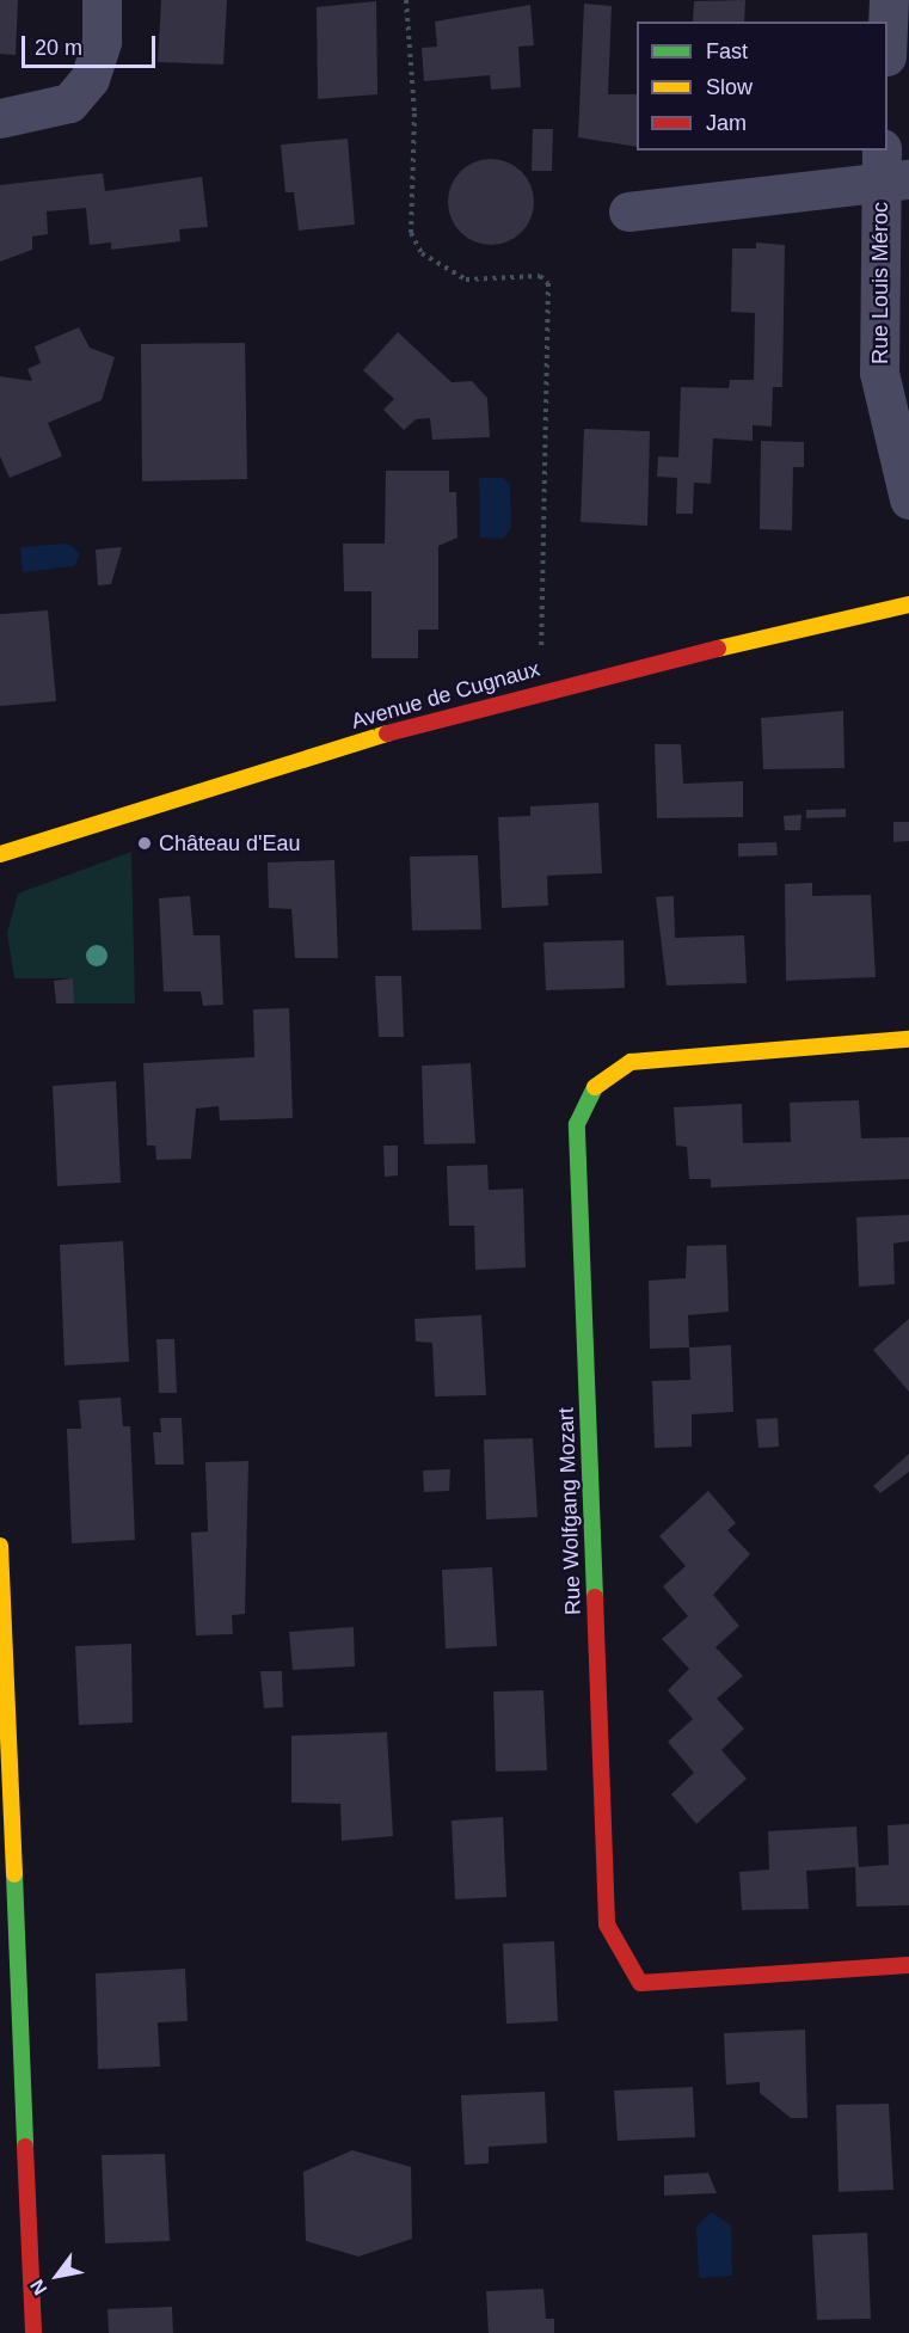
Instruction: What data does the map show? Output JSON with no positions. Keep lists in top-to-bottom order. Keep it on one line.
{"streets":{"street":["Rue Louis Méroc","Avenue de Cugnaux","Rue Wolfgang Mozart"]},"places":["Château d'Eau"],"legend":["Fast","Slow","Jam"],"scale_bar":"20 m","north":"bottom left"}
